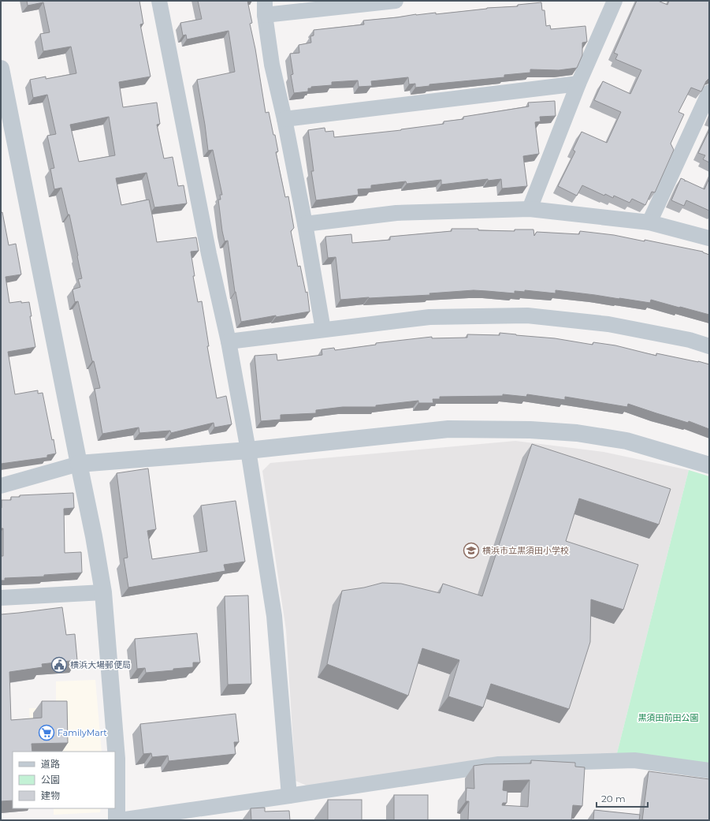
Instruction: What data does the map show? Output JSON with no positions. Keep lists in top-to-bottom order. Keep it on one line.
{"parks":["黒須田前田公園"],"places":{"school or university":["横浜市立黒須田小学校"],"public building":["横浜大場郵便局"],"supermarket":["FamilyMart"]},"legend":["道路","公園","建物"],"scale_bar":"20 m"}
